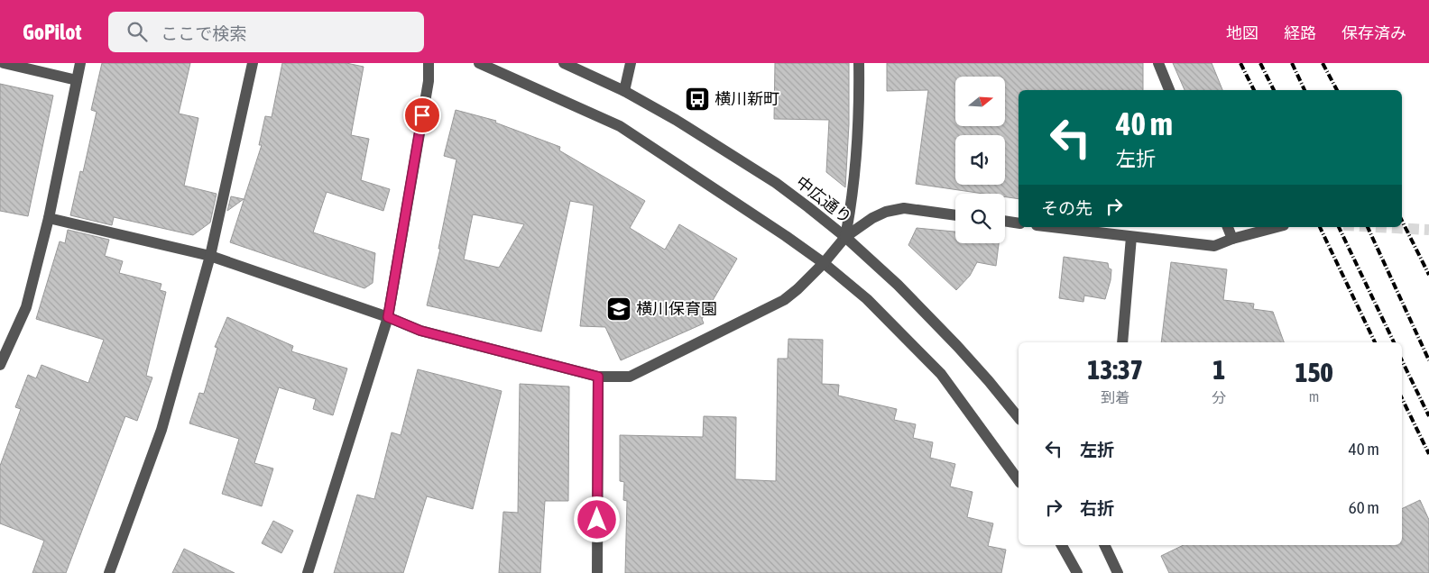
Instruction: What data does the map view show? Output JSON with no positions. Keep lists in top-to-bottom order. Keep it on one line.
{"streets":{"street":["中広通り"]},"places":{"bus stop":["横川新町"],"school or university":["横川保育園"]},"north":"right","page":{"header":"GoPilot","search":"ここで検索","nav":["地図","経路","保存済み"],"turn":["40 m","左折"],"then":"その先","eta":["13:37","到着","1","分","150","m"],"list":[{"name":"左折","value":"40 m"},{"name":"右折","value":"60 m"}]}}
